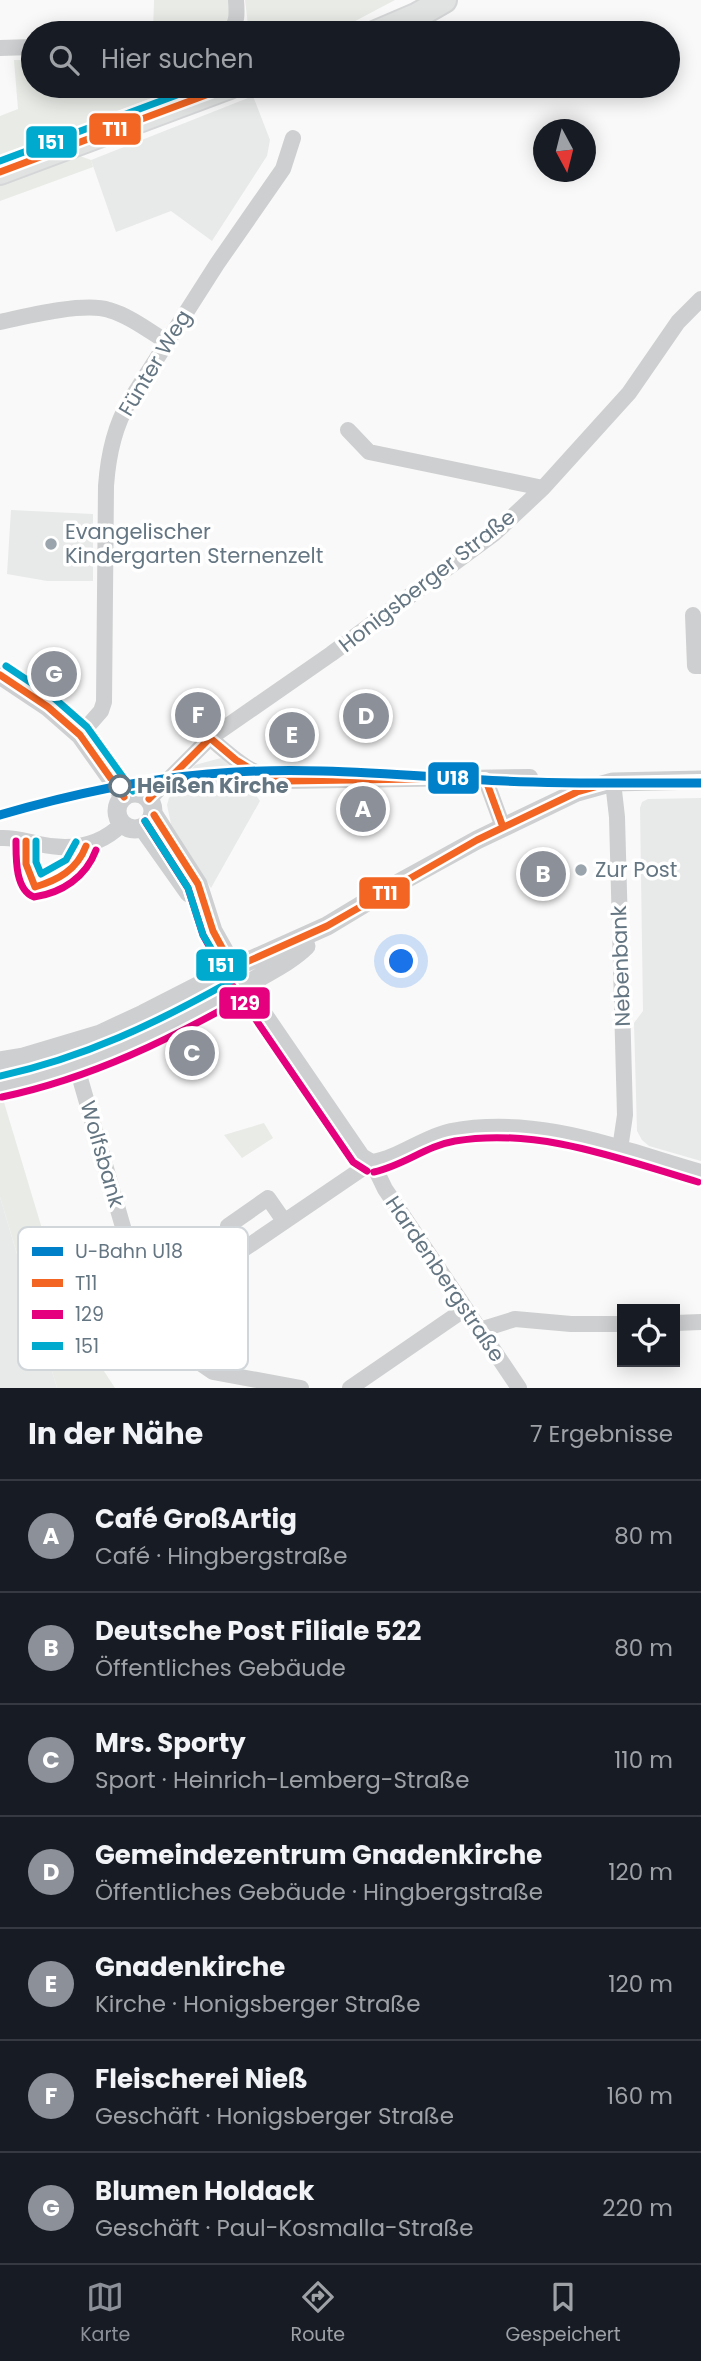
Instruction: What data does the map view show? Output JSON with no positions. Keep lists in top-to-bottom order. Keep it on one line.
{"streets":{"street":["Fünter Weg","Honigsberger Straße","Nebenbank","Wolfsbank","Hardenbergstraße"]},"crossings":[["Honigsberger Straße","Hardenbergstraße"]],"places":["Evangelischer Kindergarten Sternenzelt","Heißen Kirche","Zur Post"],"lines":["transit line T11","transit line 151","metro line U18","transit line 129"],"legend":["U-Bahn U18","T11","129","151"],"north":"bottom","page":{"search":"Hier suchen","pins":["G","F","D","E","A","B","C"],"heading":["In der Nähe","7 Ergebnisse"],"list":[{"mark":"A","name":"Café GroßArtig","note":"Café · Hingbergstraße","value":"80 m"},{"mark":"B","name":"Deutsche Post Filiale 522","note":"Öffentliches Gebäude","value":"80 m"},{"mark":"C","name":"Mrs. Sporty","note":"Sport · Heinrich-Lemberg-Straße","value":"110 m"},{"mark":"D","name":"Gemeindezentrum Gnadenkirche","note":"Öffentliches Gebäude · Hingbergstraße","value":"120 m"},{"mark":"E","name":"Gnadenkirche","note":"Kirche · Honigsberger Straße","value":"120 m"},{"mark":"F","name":"Fleischerei Nieß","note":"Geschäft · Honigsberger Straße","value":"160 m"},{"mark":"G","name":"Blumen Holdack","note":"Geschäft · Paul-Kosmalla-Straße","value":"220 m"}],"nav":["Karte","Route","Gespeichert"]}}
